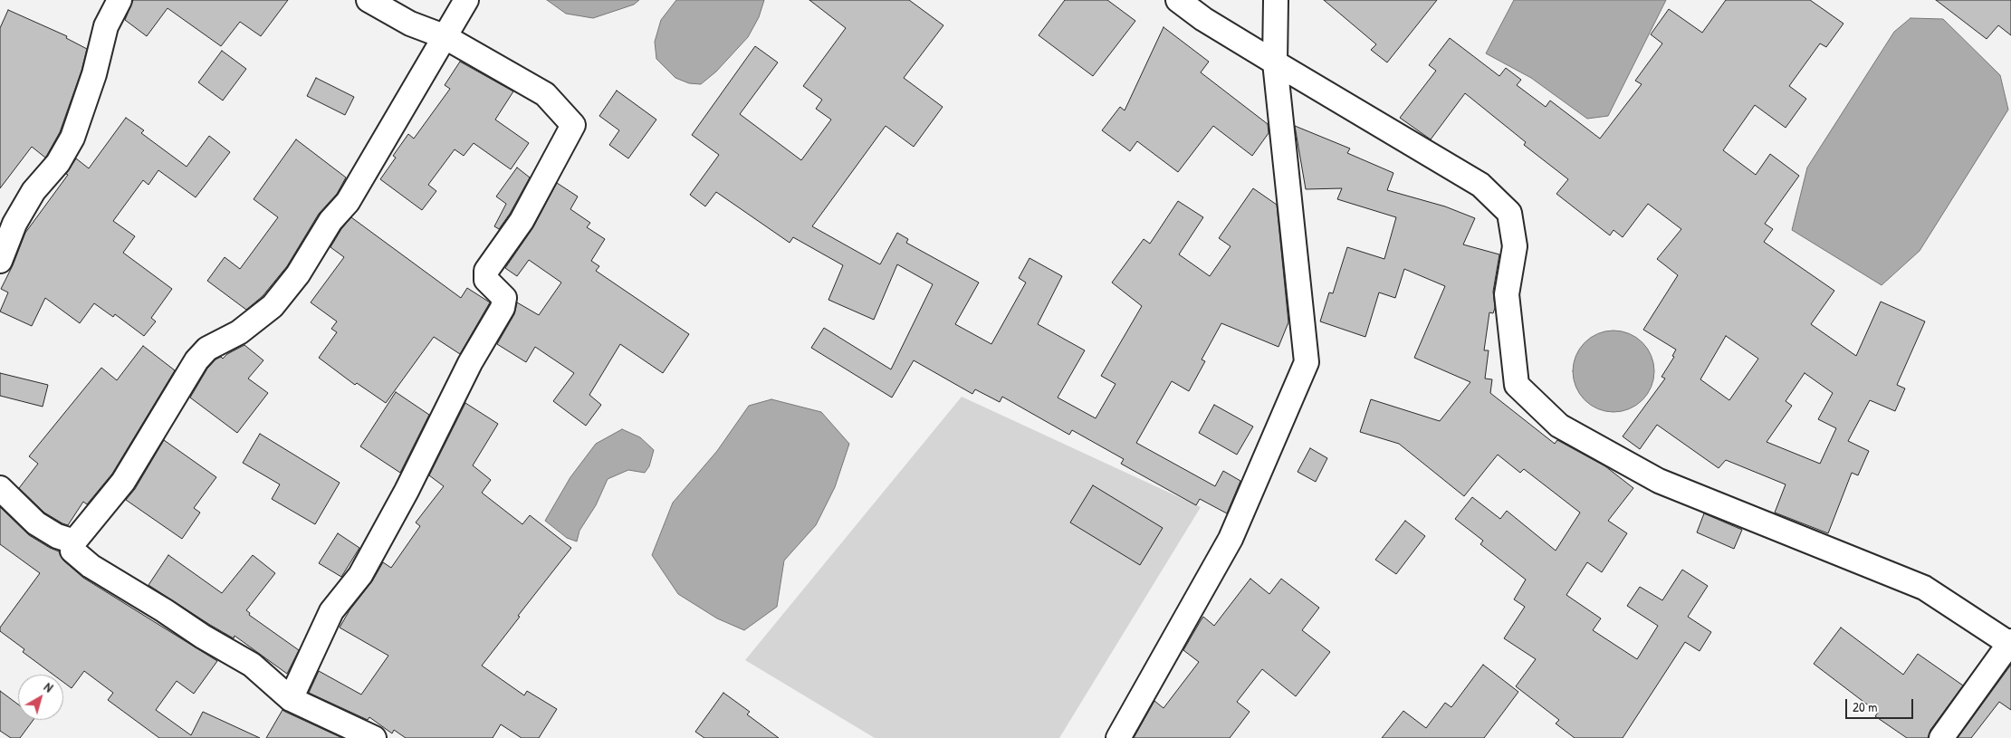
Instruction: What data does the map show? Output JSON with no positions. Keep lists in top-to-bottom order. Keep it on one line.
{"scale_bar":"20 m","north":"top right"}
